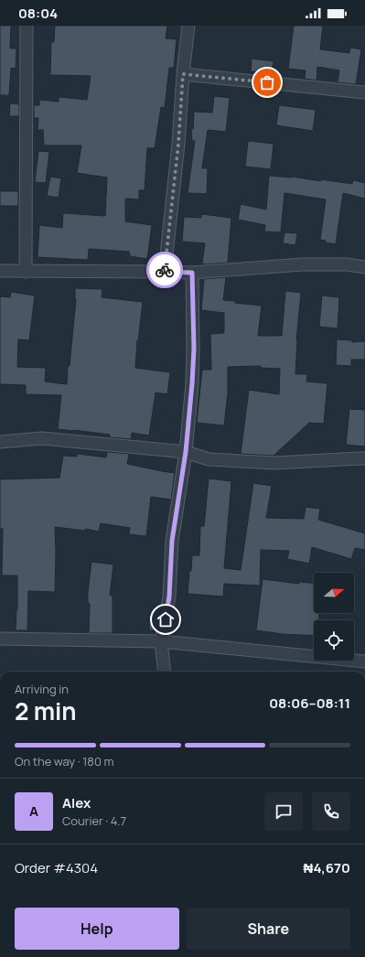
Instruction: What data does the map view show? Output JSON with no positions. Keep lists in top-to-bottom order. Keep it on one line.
{"north":"right","page":{"status":"08:04","heading":["2 min","Arriving in","08:06–08:11"],"panel":["Alex","Courier · 4.7","Order #4304","₦4,670"],"bar":"On the way · 180 m","round":"A","buttons":["Help","Share"]}}
